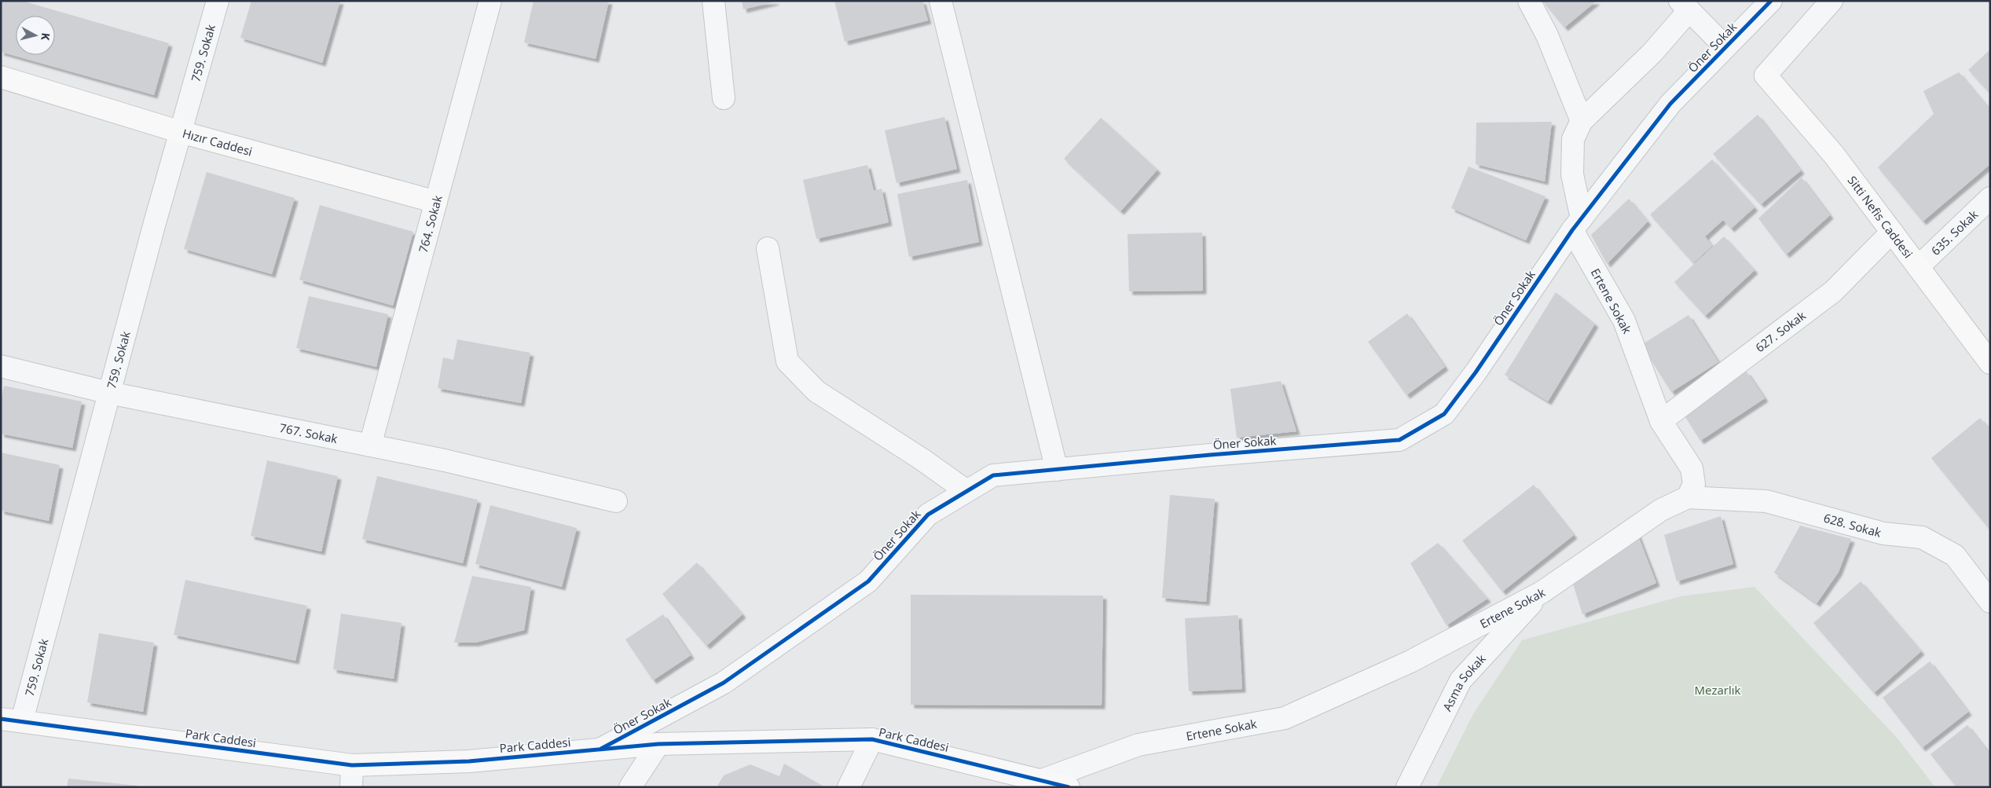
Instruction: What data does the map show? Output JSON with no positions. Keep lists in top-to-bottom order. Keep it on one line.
{"streets":{"street":["Öner Sokak","759. Sokak","Hızır Caddesi","Sitti Nefis Caddesi","764. Sokak","635. Sokak","Ertene Sokak","627. Sokak","767. Sokak","628. Sokak","Asma Sokak","Park Caddesi"]},"crossings":[["Öner Sokak","Ertene Sokak"],["Öner Sokak","Park Caddesi"],["759. Sokak","Hızır Caddesi"],["759. Sokak","767. Sokak"],["759. Sokak","Park Caddesi"],["Hızır Caddesi","764. Sokak"],["Sitti Nefis Caddesi","635. Sokak"],["Sitti Nefis Caddesi","627. Sokak"],["764. Sokak","767. Sokak"],["Ertene Sokak","627. Sokak"],["Ertene Sokak","628. Sokak"],["Ertene Sokak","Asma Sokak"],["Ertene Sokak","Park Caddesi"]],"parks":["Mezarlık"],"north":"right"}
